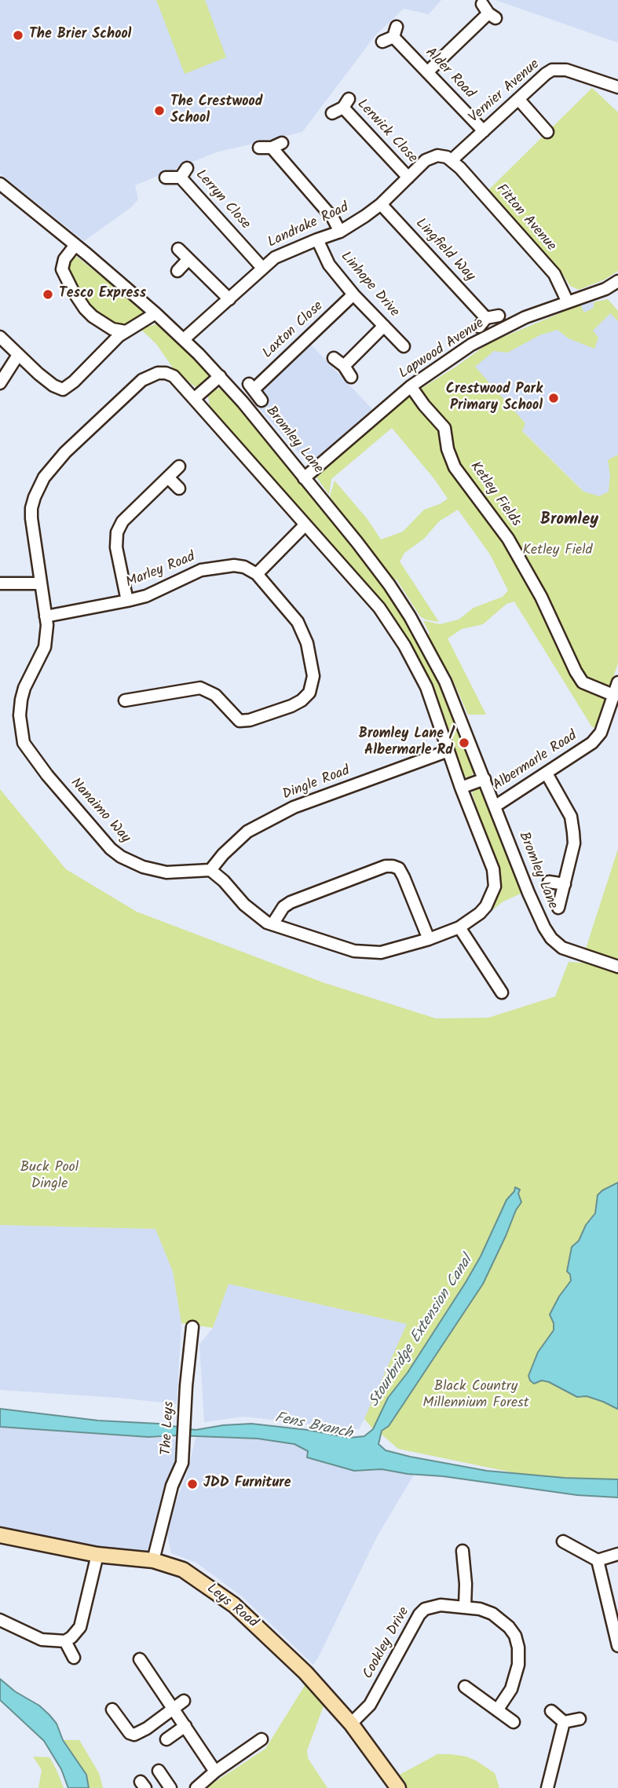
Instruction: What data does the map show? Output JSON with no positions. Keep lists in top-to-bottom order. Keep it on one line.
{"streets":{"main road":["Leys Road"],"street":["Alder Road","Vernier Avenue","Lerwick Close","Lerryn Close","Fitton Avenue","Landrake Road","Lingfield Way","Linhope Drive","Laxton Close","Lapwood Avenue","Bromley Lane","Ketley Fields","Marley Road","Albermarle Road","Dingle Road","Nanaimo Way","The Leys","Cookley Drive"]},"crossings":[["Alder Road","Vernier Avenue"],["Vernier Avenue","Fitton Avenue"],["Vernier Avenue","Landrake Road"],["Lerwick Close","Landrake Road"],["Lerryn Close","Landrake Road"],["Fitton Avenue","Landrake Road"],["Fitton Avenue","Lapwood Avenue"],["Landrake Road","Lingfield Way"],["Landrake Road","Linhope Drive"],["Landrake Road","Bromley Lane"],["Linhope Drive","Laxton Close"],["Lapwood Avenue","Bromley Lane"],["Lapwood Avenue","Ketley Fields"],["Bromley Lane","Albermarle Road"],["Ketley Fields","Albermarle Road"],["Marley Road","Nanaimo Way"],["Dingle Road","Nanaimo Way"],["The Leys","Leys Road"],["Leys Road","Cookley Drive"]],"districts":["Bromley"],"water":["Stourbridge Extension Canal","Fens Branch"],"parks":["Ketley Field","Buck Pool Dingle","Black Country Millennium Forest"],"places":["The Brier School","The Crestwood School","Tesco Express","Crestwood Park Primary School","Bromley Lane / Albermarle Rd","JDD Furniture"]}
